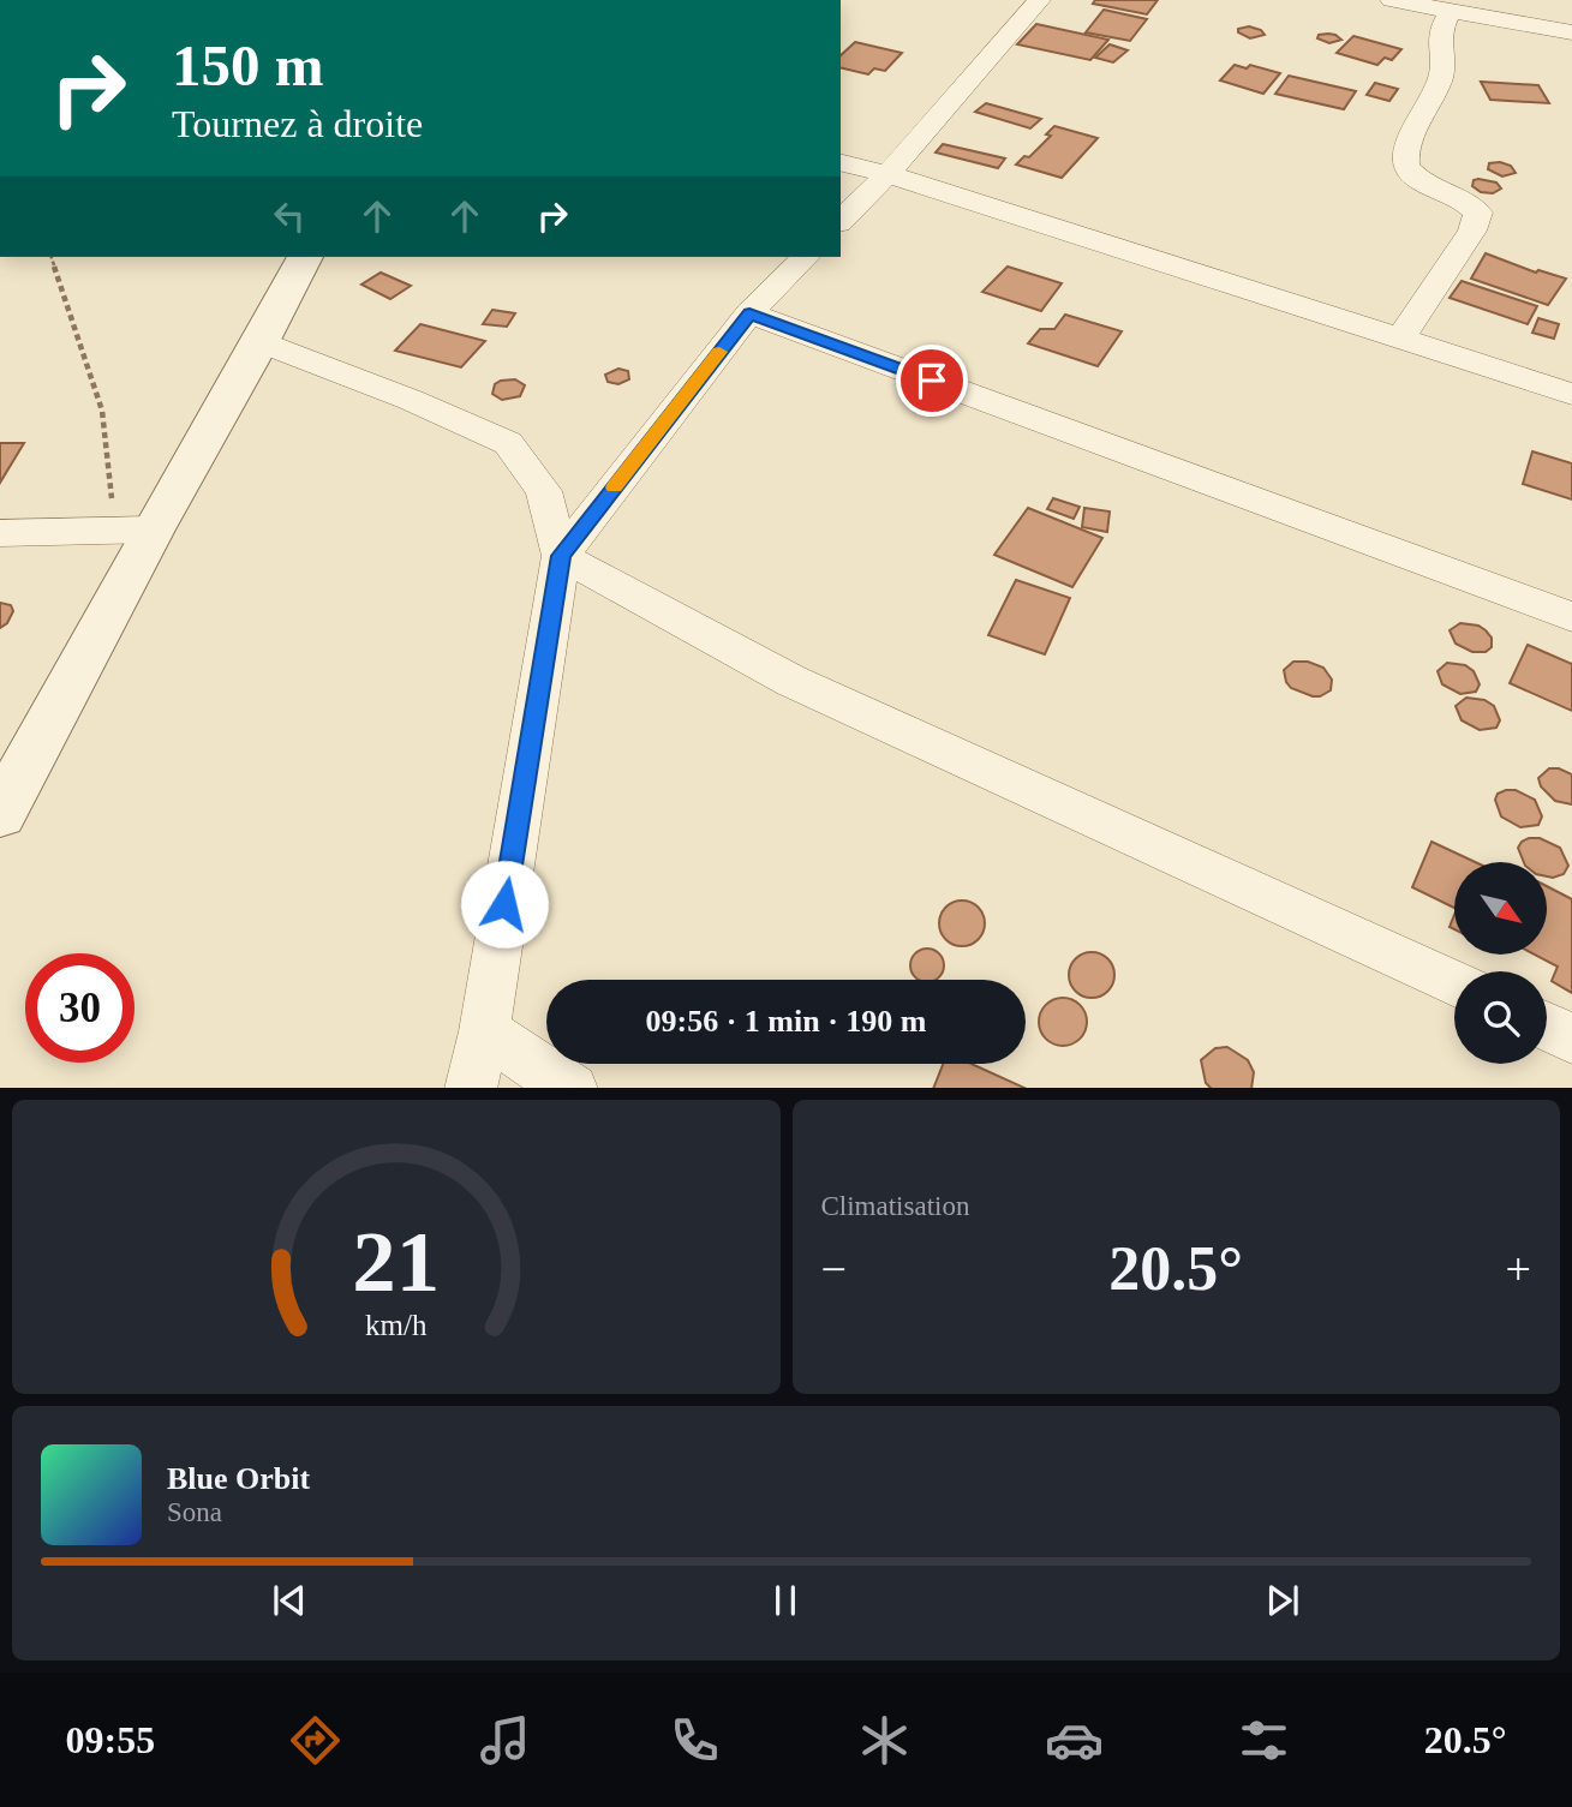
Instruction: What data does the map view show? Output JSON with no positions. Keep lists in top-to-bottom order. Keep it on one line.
{"north":"bottom right","page":{"turn":["150 m","Tournez à droite"],"limit":"30","trip":"09:56 · 1 min · 190 m","tile":"Climatisation","heat":["−","20.5°","+"],"song":["Blue Orbit","Sona"],"tabs":["09:55","20.5°"],"gauge":["21","km/h"]}}
